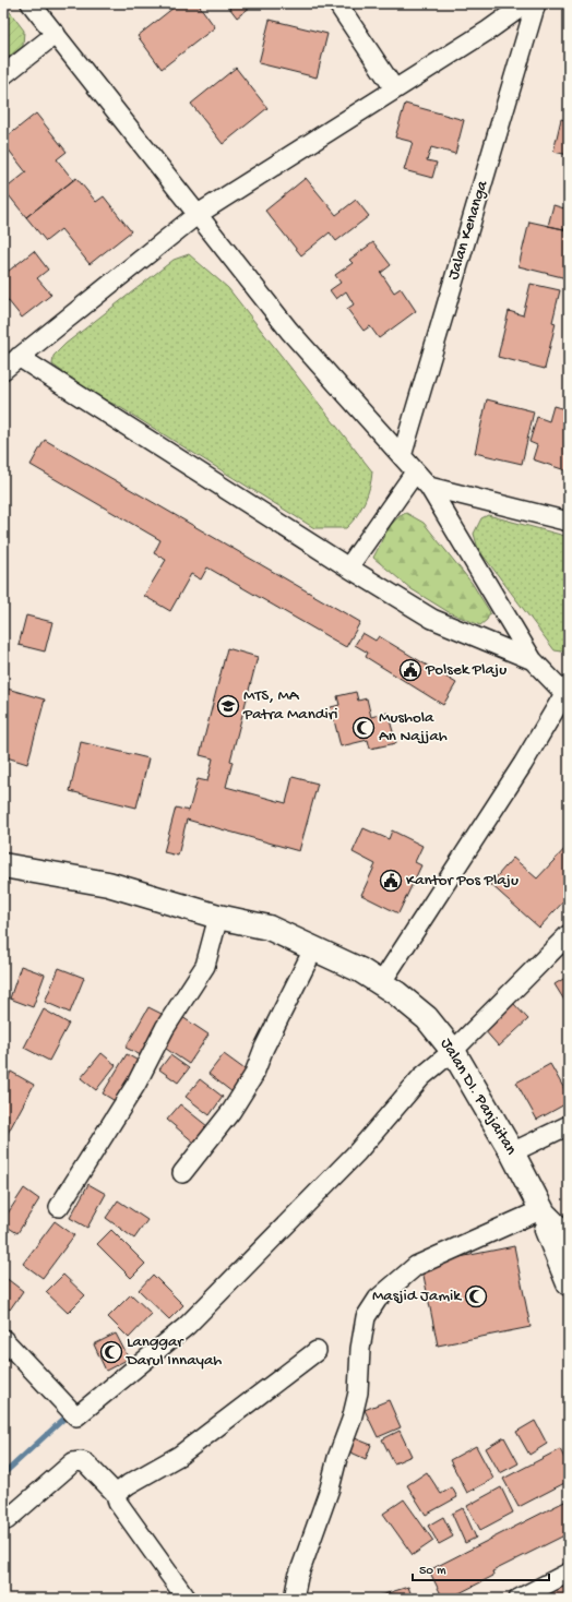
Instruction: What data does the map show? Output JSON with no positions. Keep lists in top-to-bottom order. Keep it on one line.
{"streets":{"main road":["Jalan DI. Panjaitan"],"street":["Jalan Kenanga"]},"places":{"public building":["Polsek Plaju","Kantor Pos Plaju"],"school or university":["MTS, MA Patra Mandiri"],"mosque":["Mushola An Najjah","Masjid Jamik","Langgar Darul Innayah"]},"scale_bar":"50 m"}
